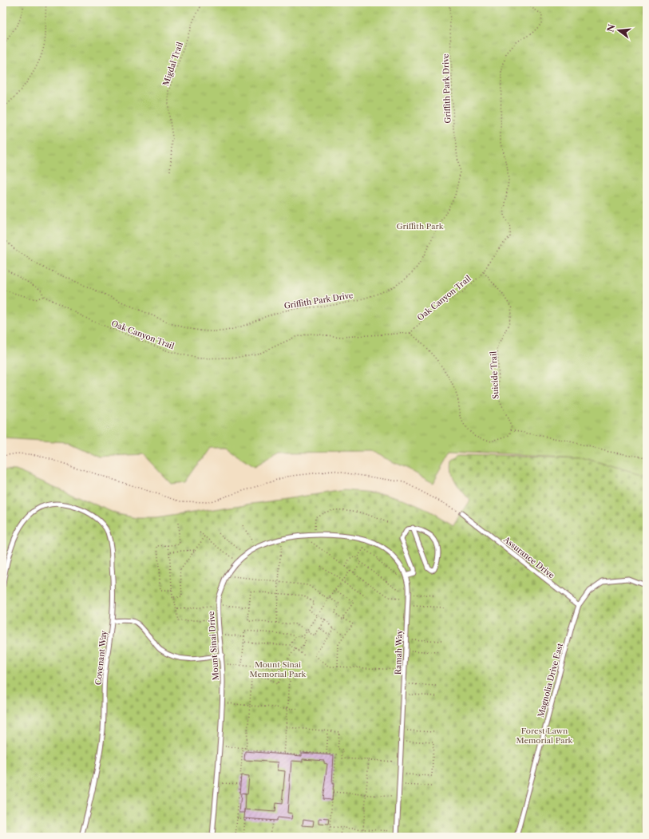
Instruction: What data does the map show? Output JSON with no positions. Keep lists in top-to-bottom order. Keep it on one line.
{"streets":{"lane":["Assurance Drive","Mount Sinai Drive","Ramah Way","Covenant Way","Magnolia Drive East"],"path":["Migdal Trail","Griffith Park Drive","Oak Canyon Trail","Suicide Trail"]},"crossings":[["Oak Canyon Trail","Suicide Trail"],["Assurance Drive","Magnolia Drive East"],["Mount Sinai Drive","Ramah Way"]],"parks":["Griffith Park","Mount Sinai Memorial Park","Forest Lawn Memorial Park"],"north":"left"}
